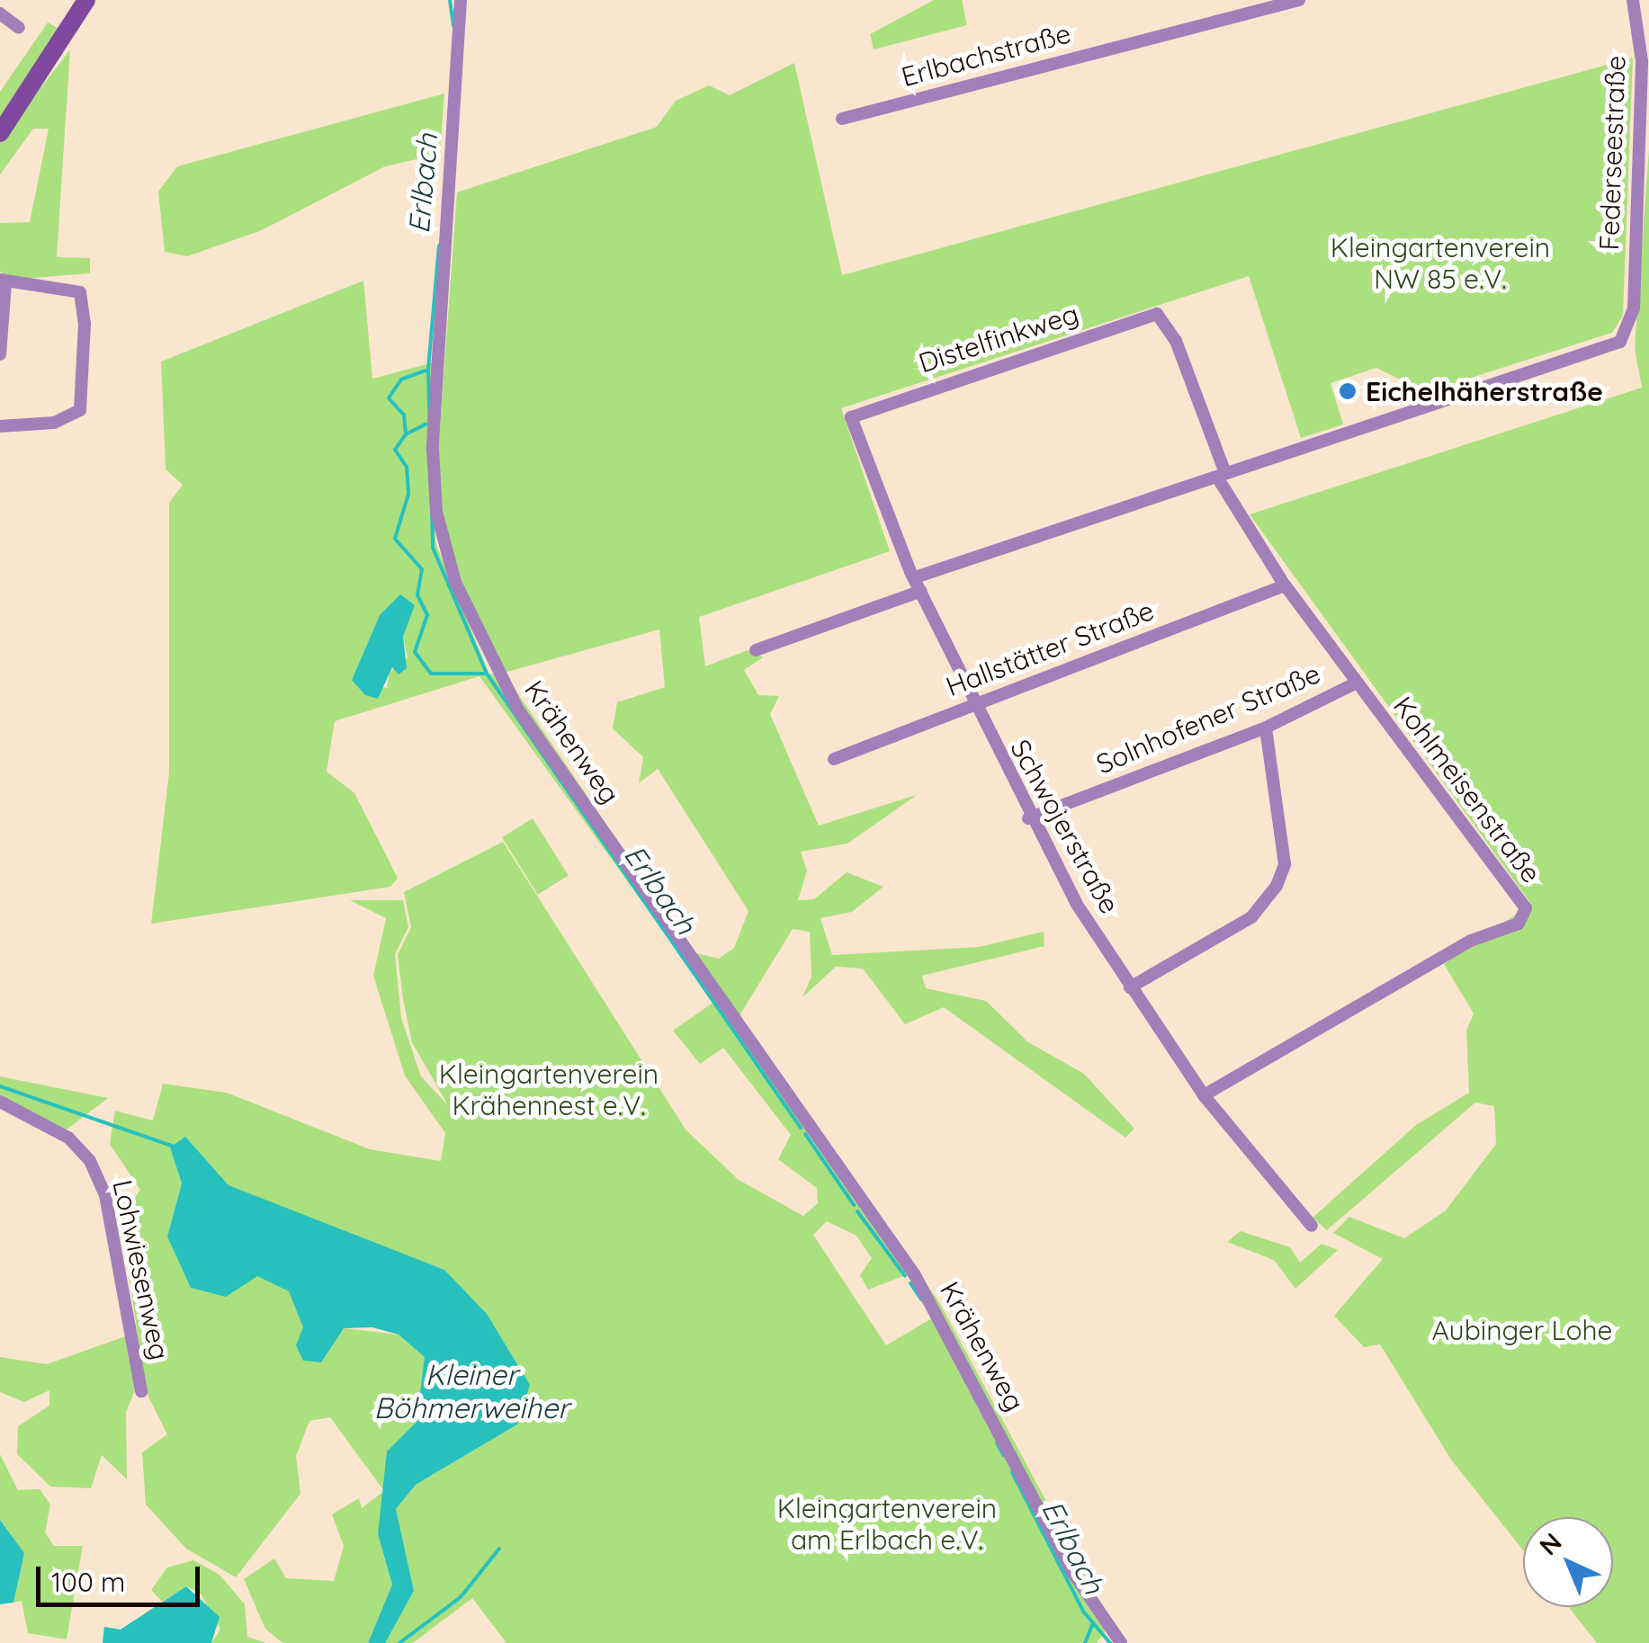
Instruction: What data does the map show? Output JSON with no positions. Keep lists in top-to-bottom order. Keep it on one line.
{"streets":{"street":["Erlbachstraße","Federseestraße","Distelfinkweg","Hallstätter Straße","Solnhofener Straße","Krähenweg","Kohlmeisenstraße","Schwojerstraße","Lohwiesenweg"]},"crossings":[["Federseestraße","Kohlmeisenstraße"],["Distelfinkweg","Kohlmeisenstraße"],["Distelfinkweg","Schwojerstraße"],["Hallstätter Straße","Kohlmeisenstraße"],["Hallstätter Straße","Schwojerstraße"],["Solnhofener Straße","Kohlmeisenstraße"],["Solnhofener Straße","Schwojerstraße"],["Kohlmeisenstraße","Schwojerstraße"]],"water":["Erlbach","Kleiner Böhmerweiher"],"parks":["Kleingartenverein NW 85 e.V.","Kleingartenverein Krähennest e.V.","Aubinger Lohe","Kleingartenverein am Erlbach e.V."],"places":["Eichelhäherstraße"],"scale_bar":"100 m","north":"top left"}
